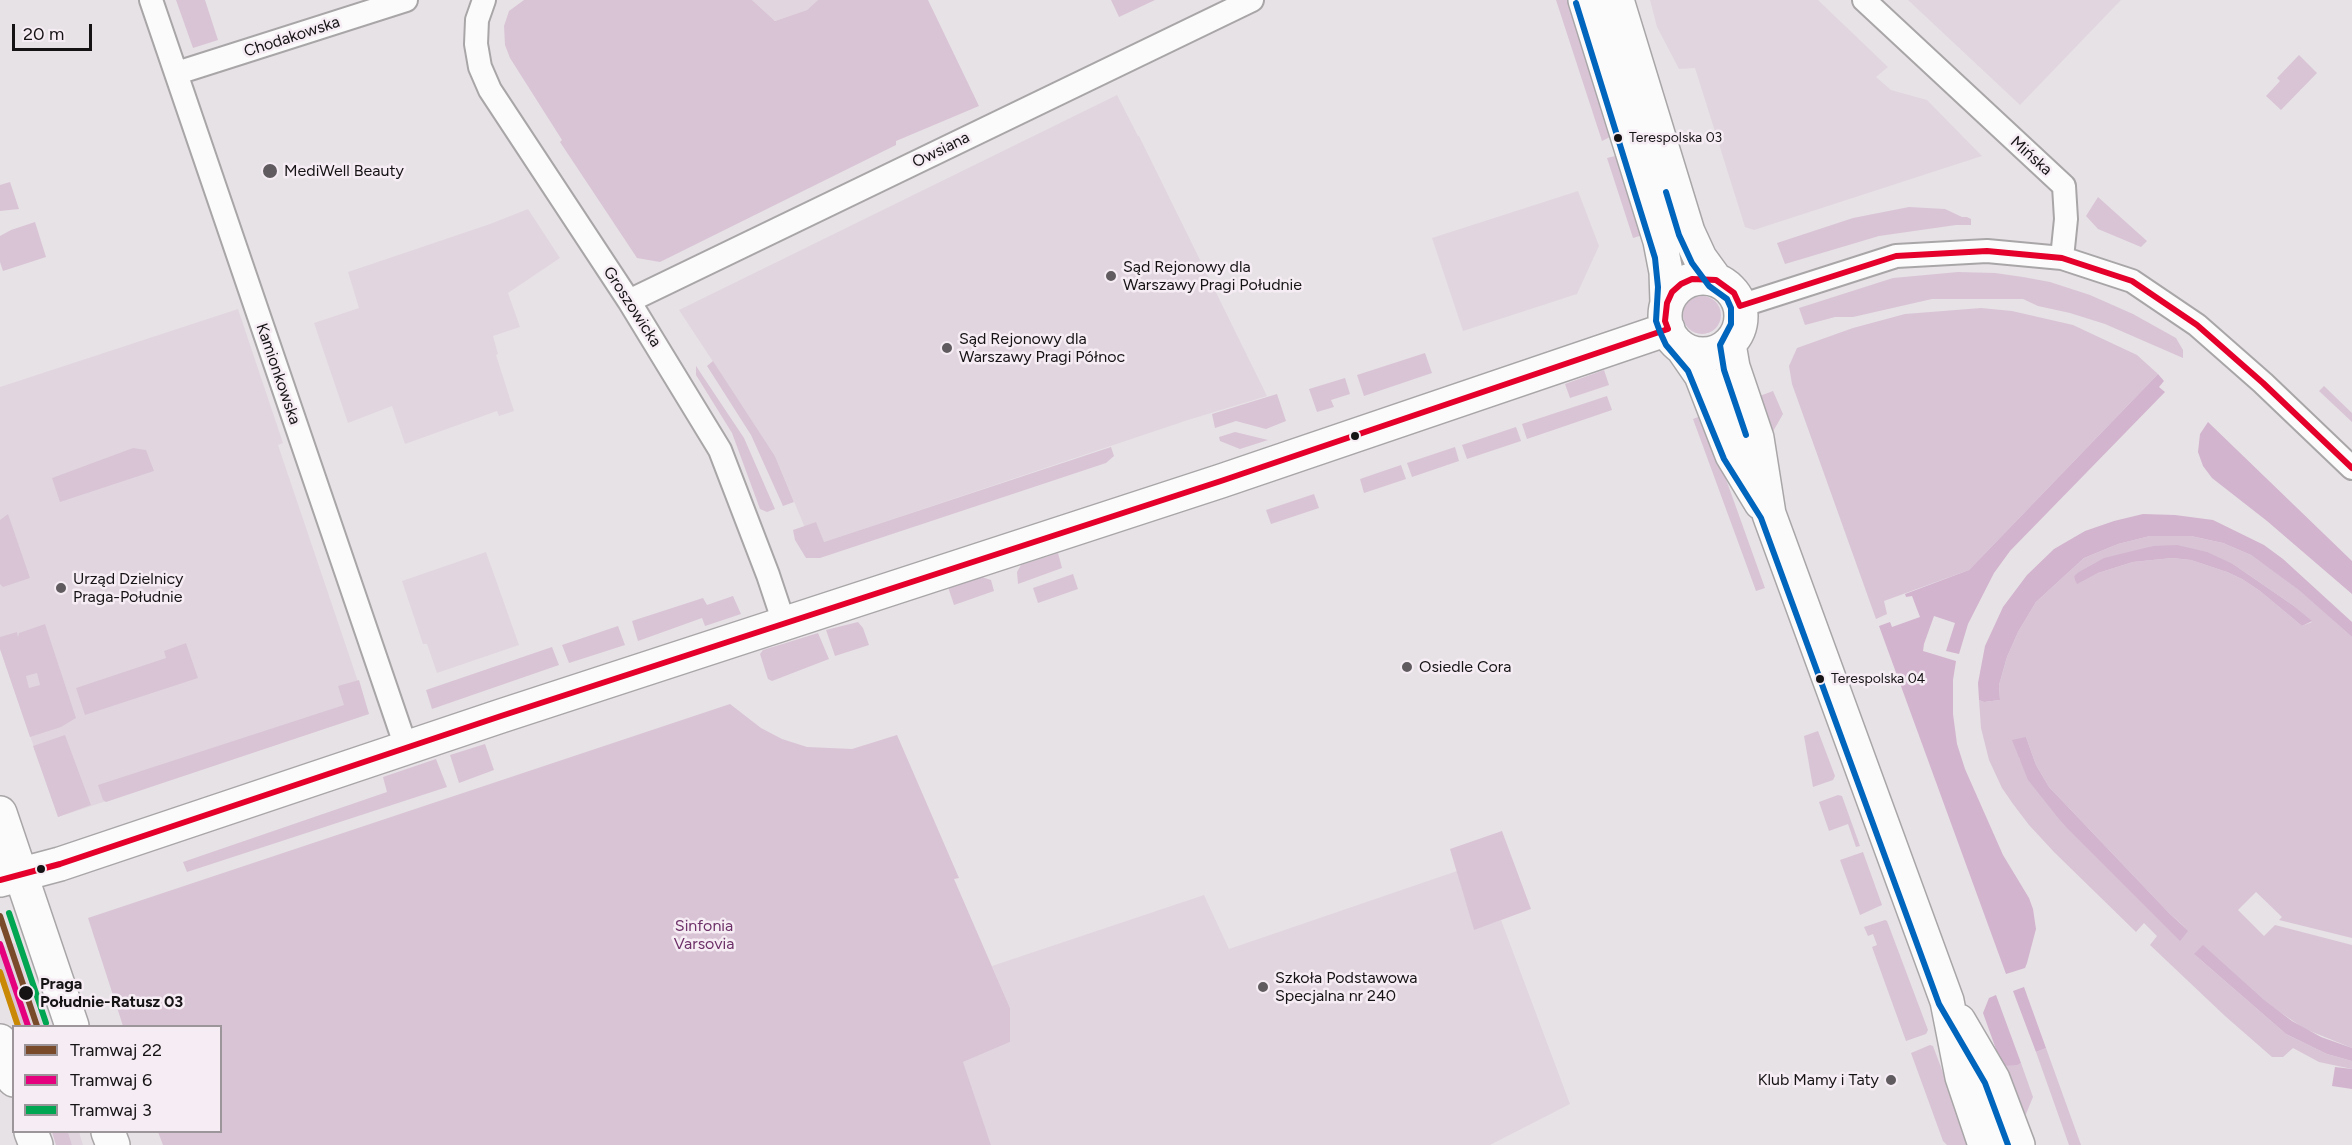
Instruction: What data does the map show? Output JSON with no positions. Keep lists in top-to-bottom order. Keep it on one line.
{"streets":{"street":["Chodakowska","Owsiana","Mińska","Groszowicka","Kamionkowska"]},"crossings":[["Chodakowska","Kamionkowska"],["Owsiana","Groszowicka"]],"parks":["Sinfonia Varsovia"],"places":["Terespolska 03","MediWell Beauty","Sąd Rejonowy dla Warszawy Pragi Południe","Sąd Rejonowy dla Warszawy Pragi Północ","Urząd Dzielnicy Praga-Południe","Osiedle Cora","Terespolska 04","Szkoła Podstawowa Specjalna nr 240","Praga Południe-Ratusz 03","Klub Mamy i Taty"],"lines":["tram line 3","tram line 22","tram line 6"],"legend":["Tramwaj 22","Tramwaj 6","Tramwaj 3"],"scale_bar":"20 m"}
